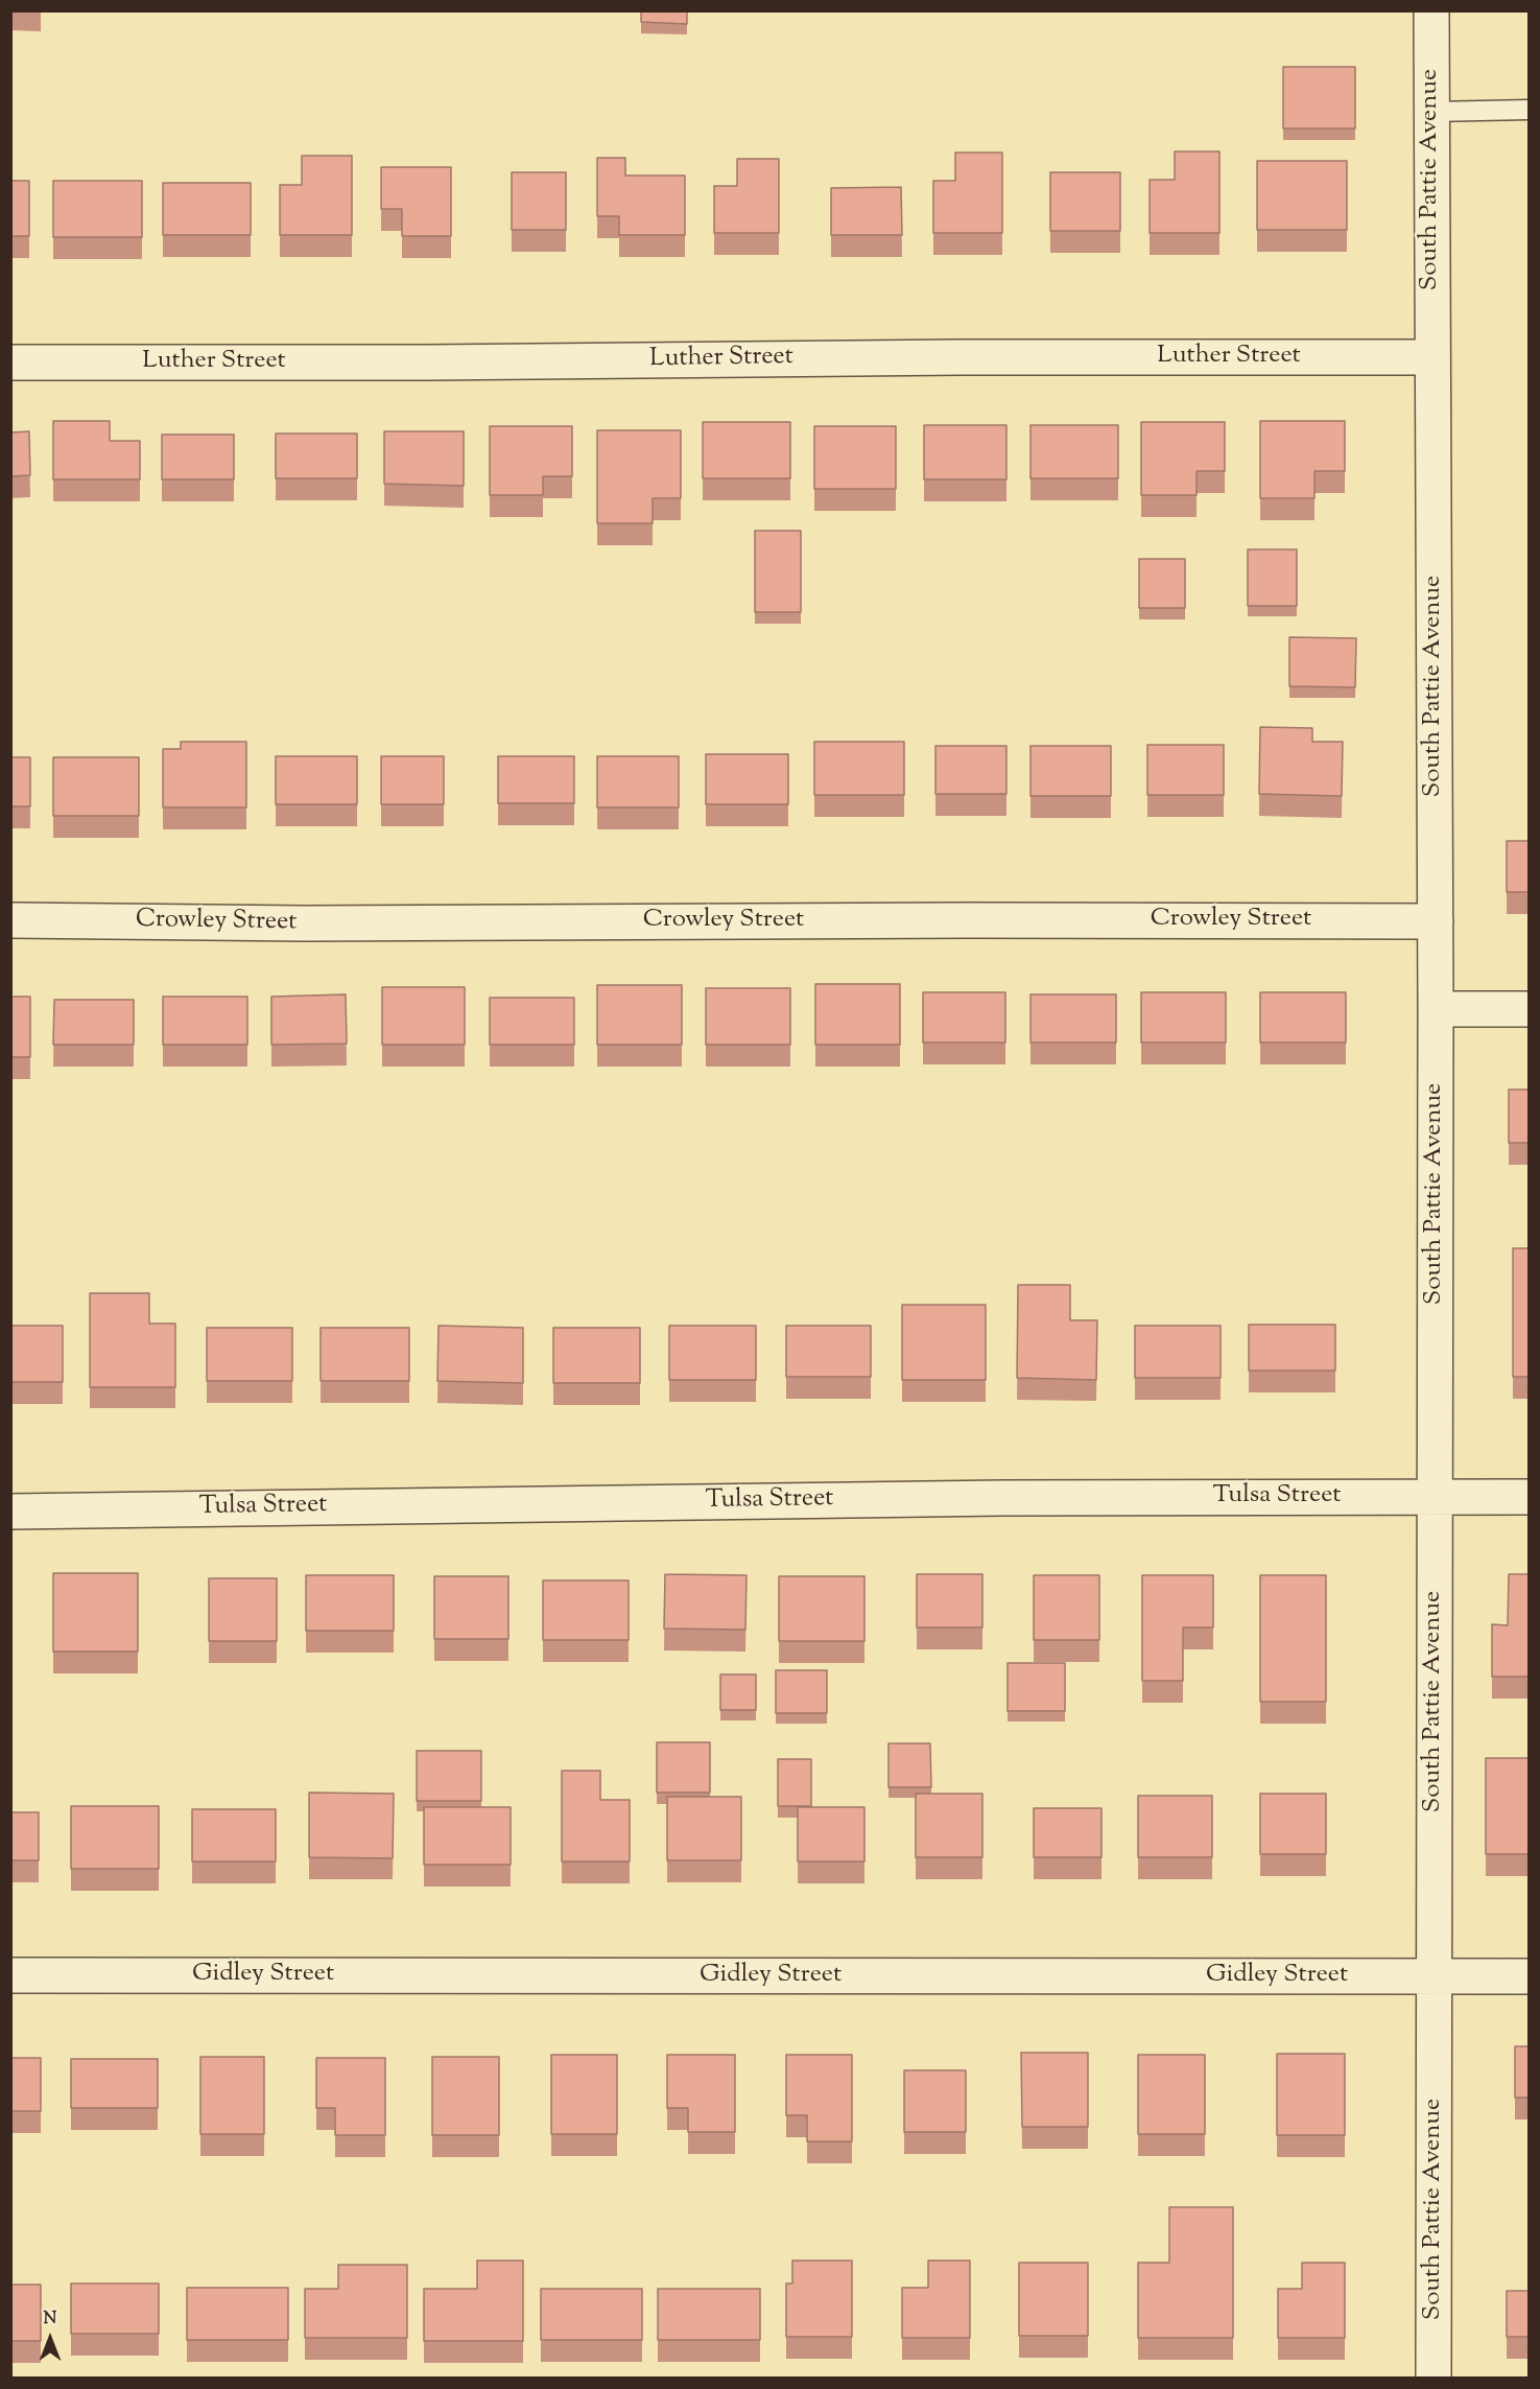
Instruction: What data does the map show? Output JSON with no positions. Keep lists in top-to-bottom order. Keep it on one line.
{"streets":{"street":["South Pattie Avenue","Luther Street","Crowley Street","Tulsa Street","Gidley Street"]},"crossings":[["South Pattie Avenue","Luther Street"],["South Pattie Avenue","Crowley Street"],["South Pattie Avenue","Tulsa Street"],["South Pattie Avenue","Gidley Street"]],"north":"top"}
